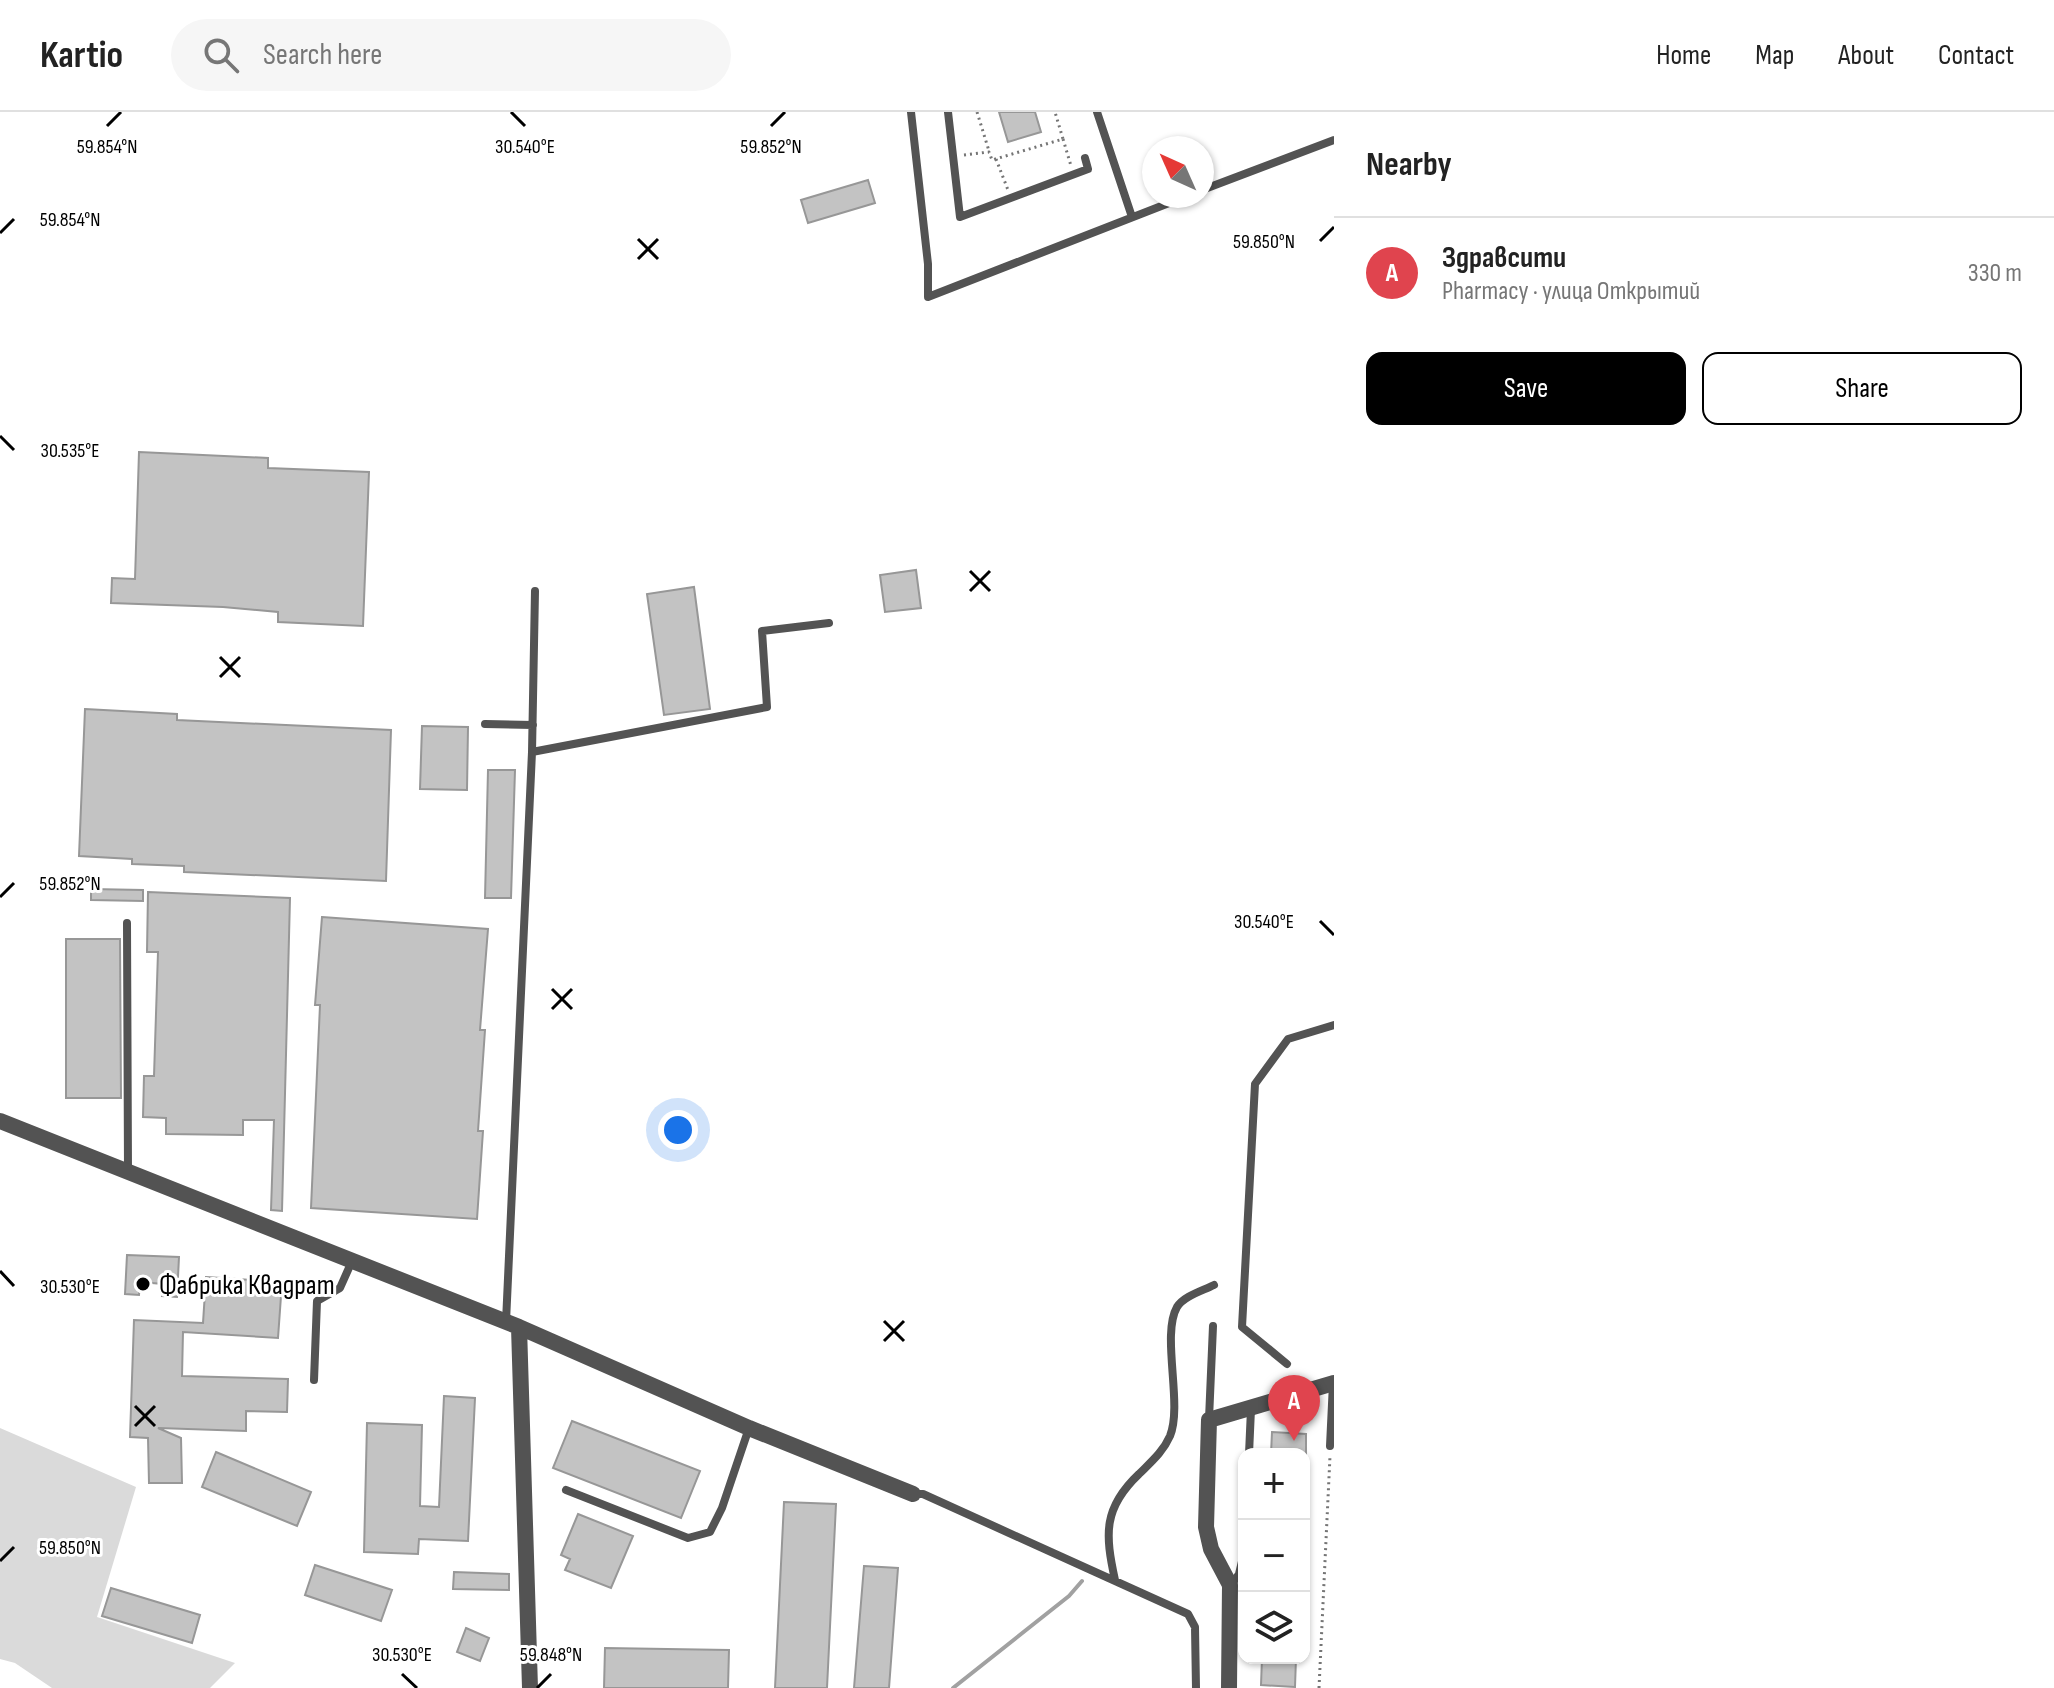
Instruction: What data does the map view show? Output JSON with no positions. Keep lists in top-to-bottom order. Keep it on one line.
{"places":["Фабрика Квадрат"],"north":"top left","page":{"header":"Kartio","search":"Search here","nav":["Home","Map","About","Contact"],"heading":"Nearby","list":[{"mark":"A","name":"Здравсити","note":"Pharmacy · улица Открытий","value":"330 m"}],"buttons":["Save","Share"],"pins":"A","map_buttons":["+","−"]},"coordinates":["59.854°N","30.540°E","59.852°N","59.850°N","30.535°E","30.530°E","59.848°N"]}
